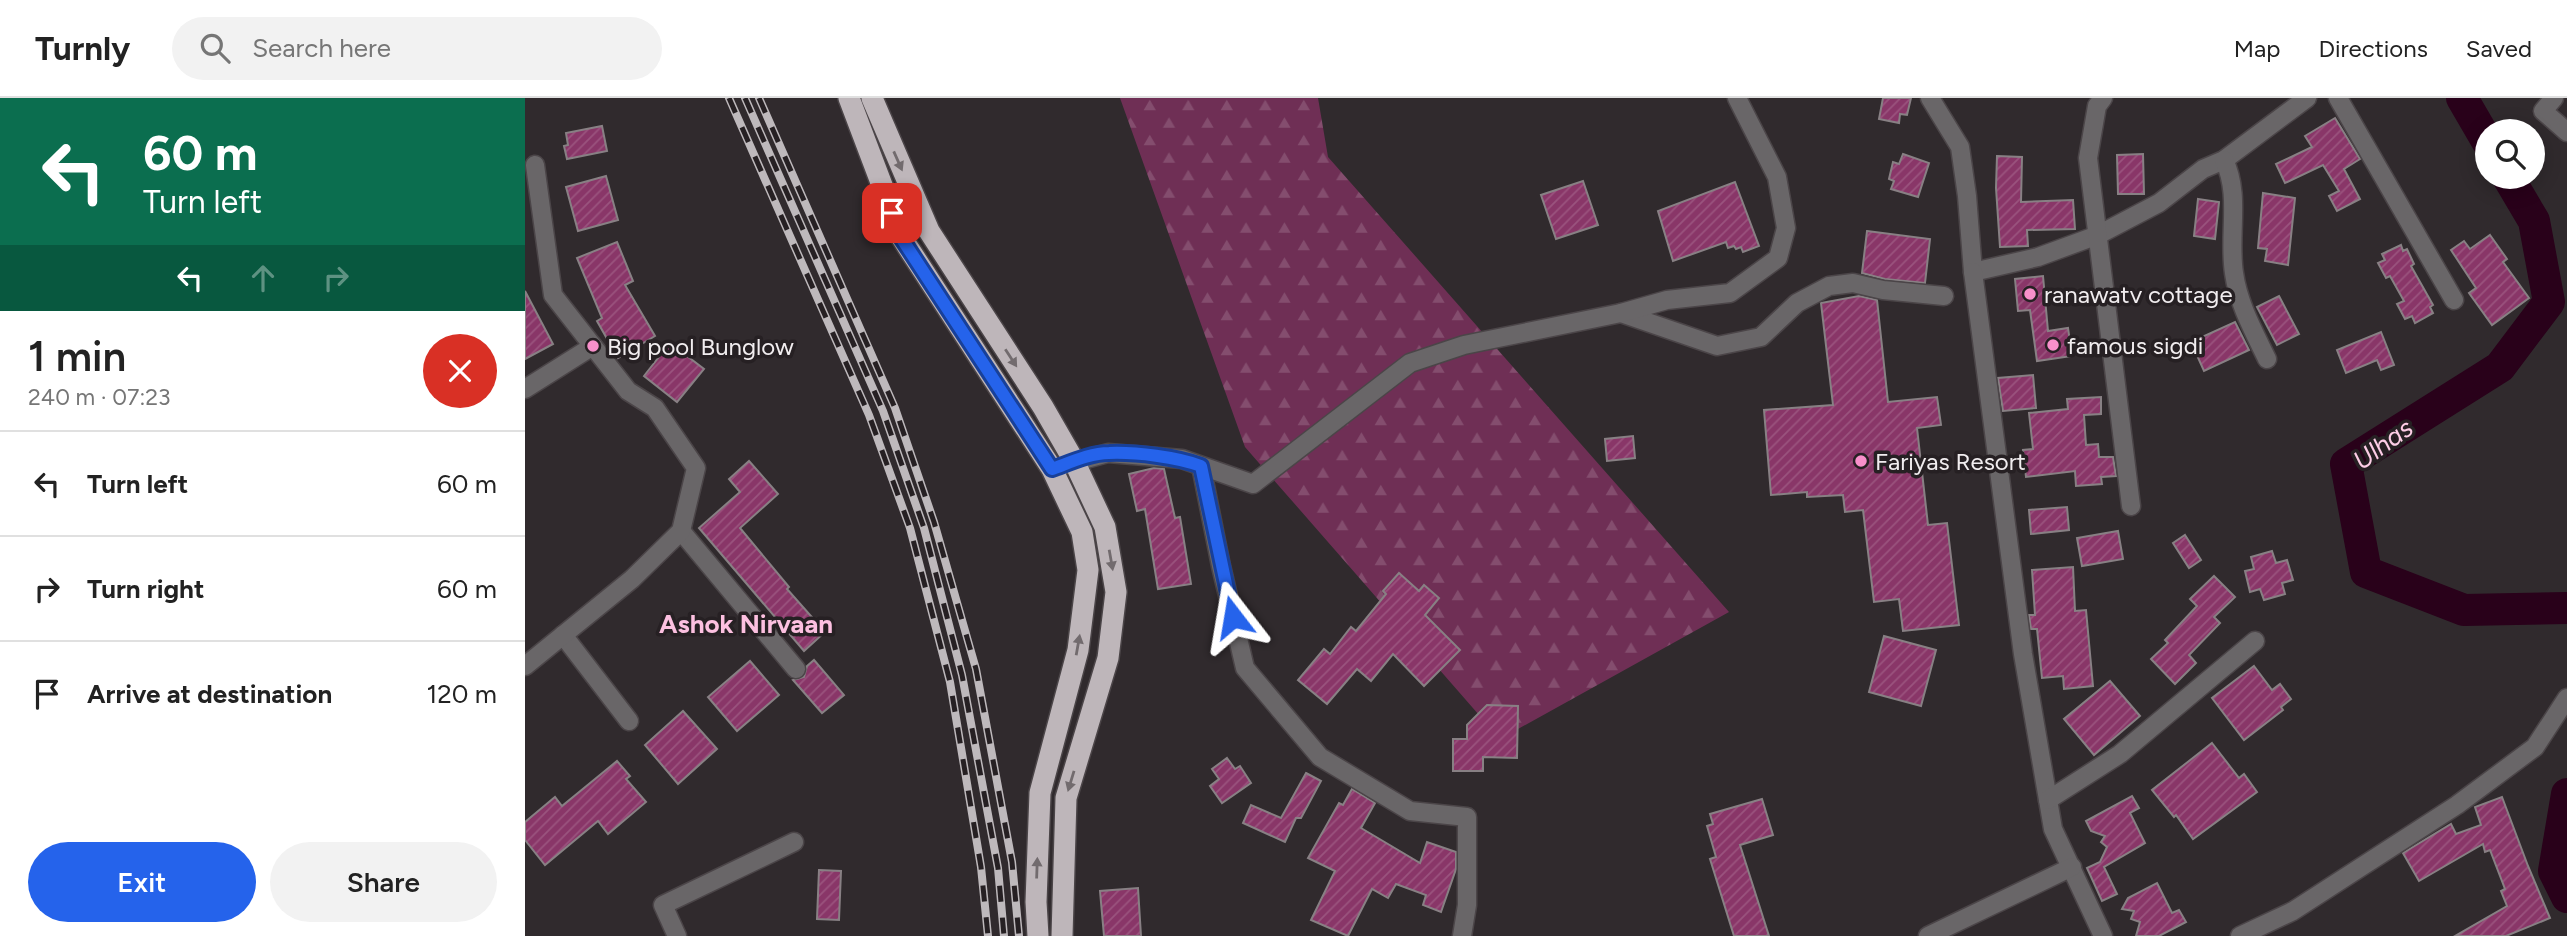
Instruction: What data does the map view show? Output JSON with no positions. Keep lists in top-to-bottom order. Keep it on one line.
{"districts":["Ashok Nirvaan"],"water":["Ulhas"],"places":["ranawatv cottage","famous sigdi","Big pool Bunglow","Fariyas Resort"],"page":{"header":"Turnly","search":"Search here","nav":["Map","Directions","Saved"],"turn":["60 m","Turn left"],"heading":["1 min","240 m · 07:23"],"list":[{"name":"Turn left","value":"60 m"},{"name":"Turn right","value":"60 m"},{"name":"Arrive at destination","value":"120 m"}],"buttons":["Exit","Share"]}}
